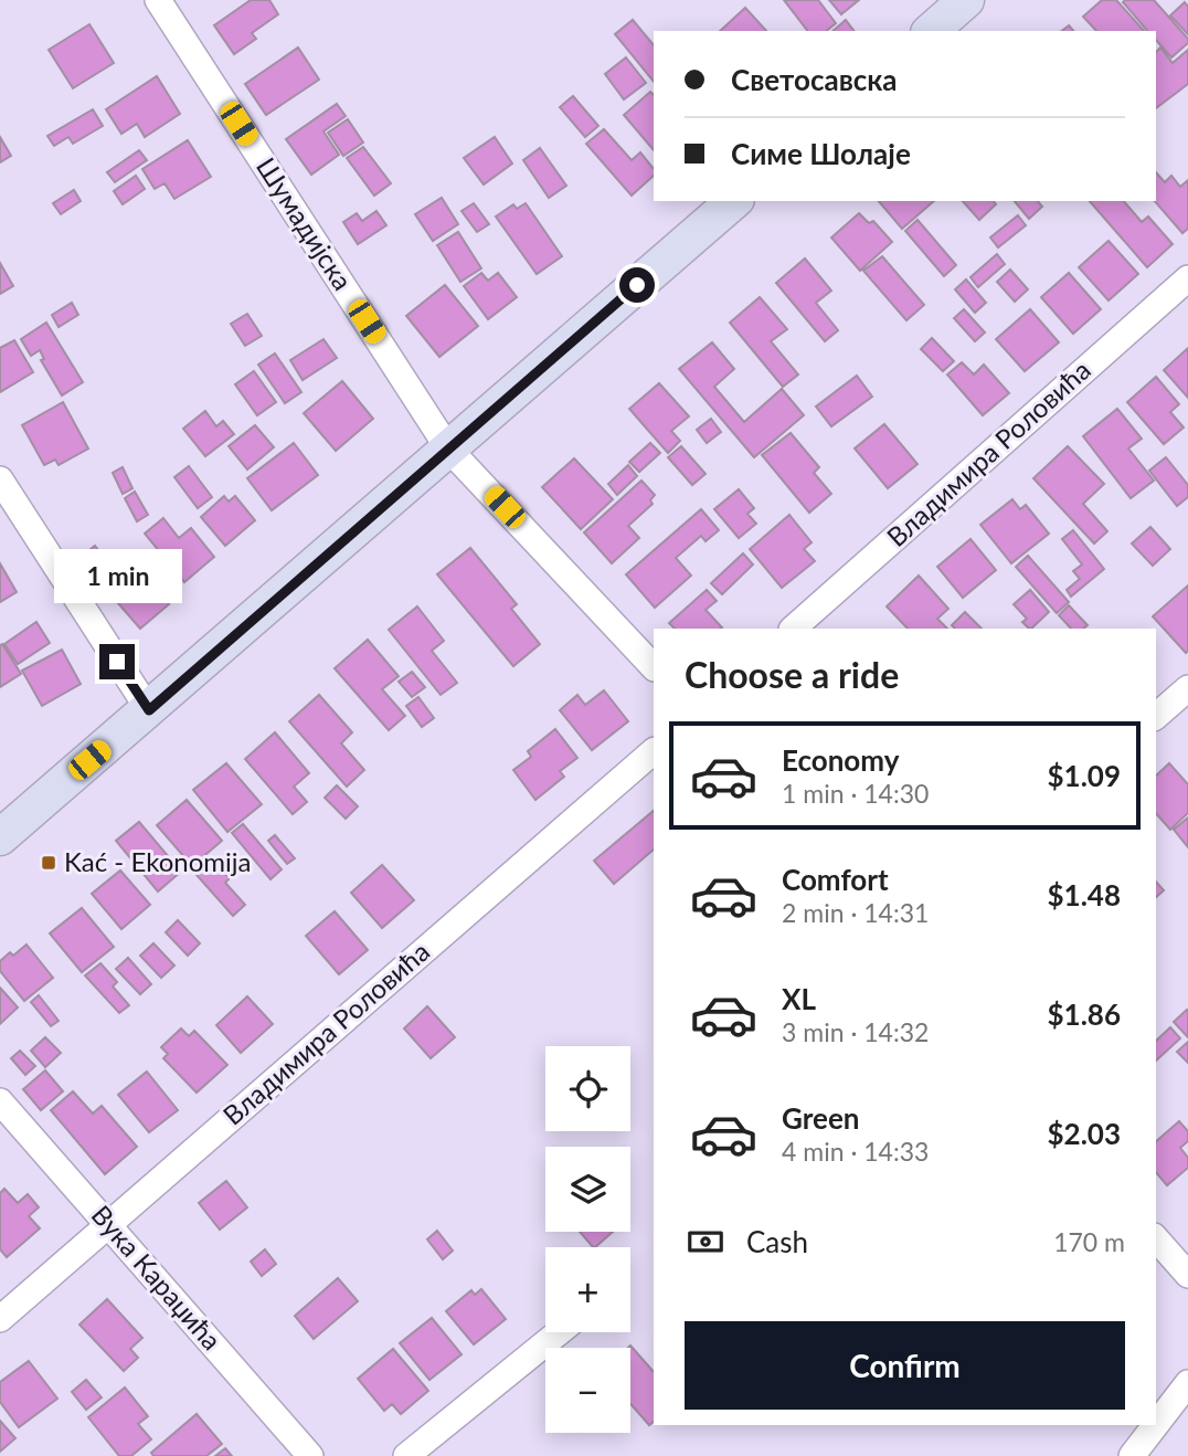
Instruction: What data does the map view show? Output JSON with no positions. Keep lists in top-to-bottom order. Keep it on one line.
{"streets":{"street":["Шумадијска","Владимира Роловића","Вука Караџића"]},"crossings":[["Владимира Роловића","Вука Караџића"]],"places":{"transit":["Kać - Ekonomija"]},"page":{"banner":["Светосавска","Симе Шолаје"],"bubble":"1 min","heading":"Choose a ride","list":[{"name":"Economy","note":"1 min · 14:30","value":"$1.09"},{"name":"Comfort","note":"2 min · 14:31","value":"$1.48"},{"name":"XL","note":"3 min · 14:32","value":"$1.86"},{"name":"Green","note":"4 min · 14:33","value":"$2.03"}],"map_buttons":["+","−"],"pay":["Cash","170 m"],"buttons":"Confirm"}}
